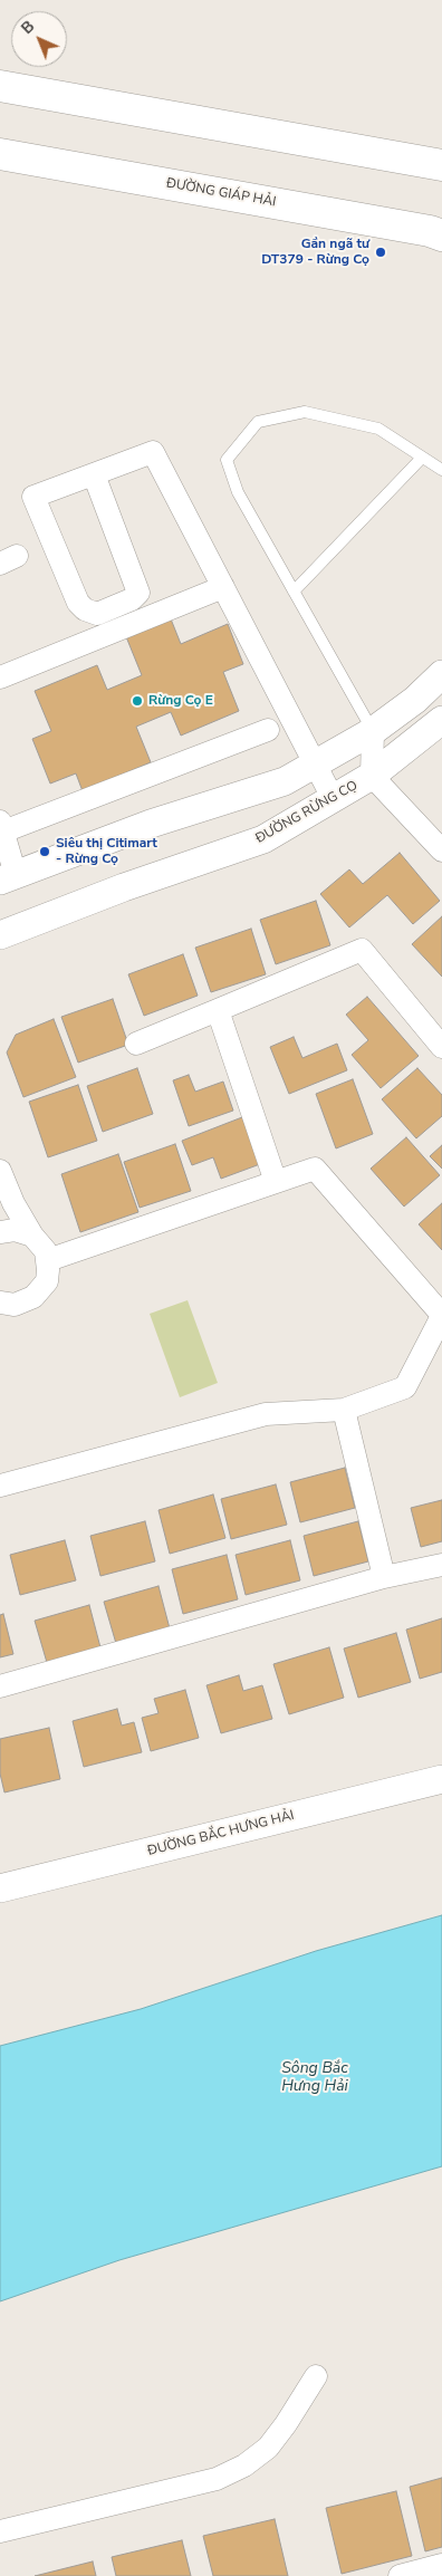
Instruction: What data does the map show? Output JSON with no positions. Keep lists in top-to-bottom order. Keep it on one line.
{"streets":{"highway":["ĐƯỜNG GIÁP HẢI"],"street":["ĐƯỜNG RỪNG CỌ","ĐƯỜNG BẮC HƯNG HẢI"]},"water":["Sông Bắc Hưng Hải"],"places":["Gần ngã tư DT379 - Rừng Cọ","Rừng Cọ E","Siêu thị Citimart - Rừng Cọ"],"north":"top left"}
